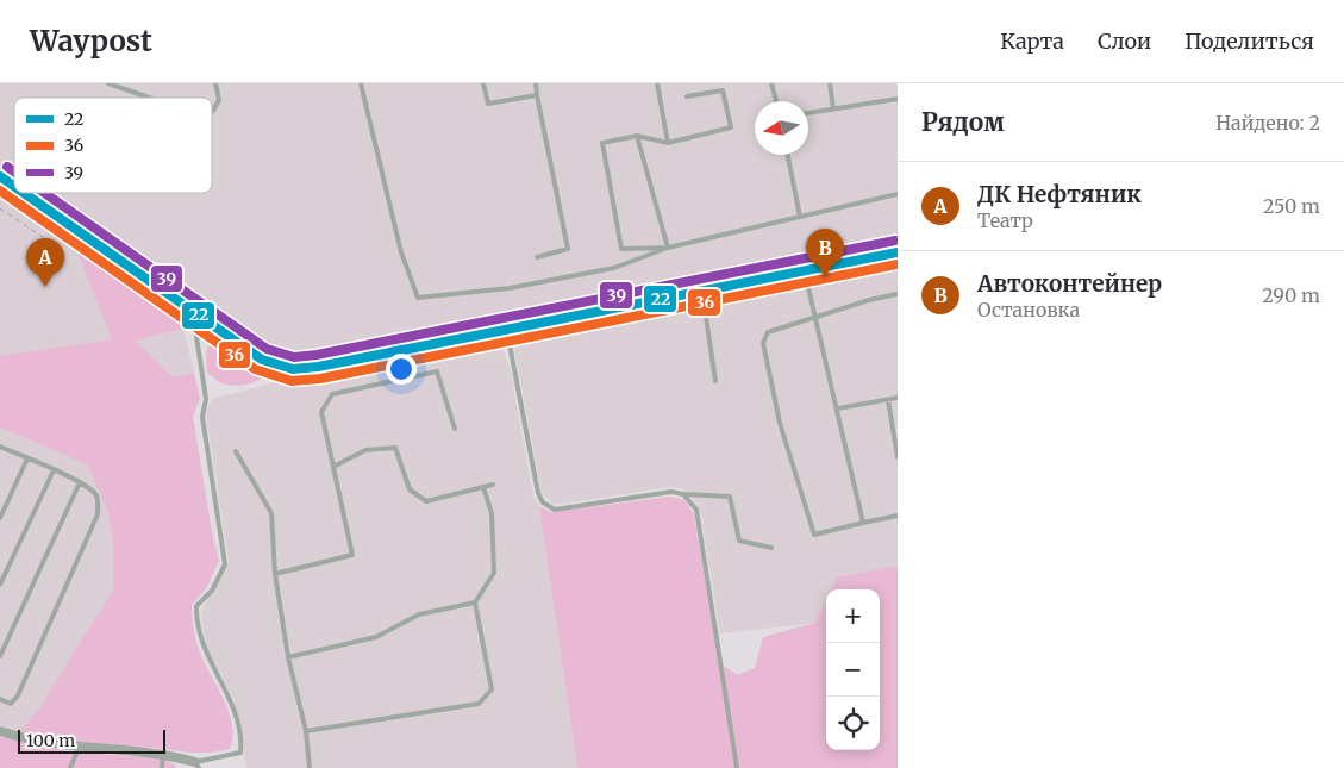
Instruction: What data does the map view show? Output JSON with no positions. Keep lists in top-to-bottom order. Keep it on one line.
{"lines":["transit line 39","transit line 22","transit line 36"],"legend":["22","36","39"],"scale_bar":"100 m","north":"left","page":{"header":"Waypost","nav":["Карта","Слои","Поделиться"],"heading":["Рядом","Найдено: 2"],"list":[{"mark":"A","name":"ДК Нефтяник","note":"Театр","value":"250 m"},{"mark":"B","name":"Автоконтейнер","note":"Остановка","value":"290 m"}],"pins":["B","A"],"map_buttons":["+","−"],"scale":"100 m"}}
